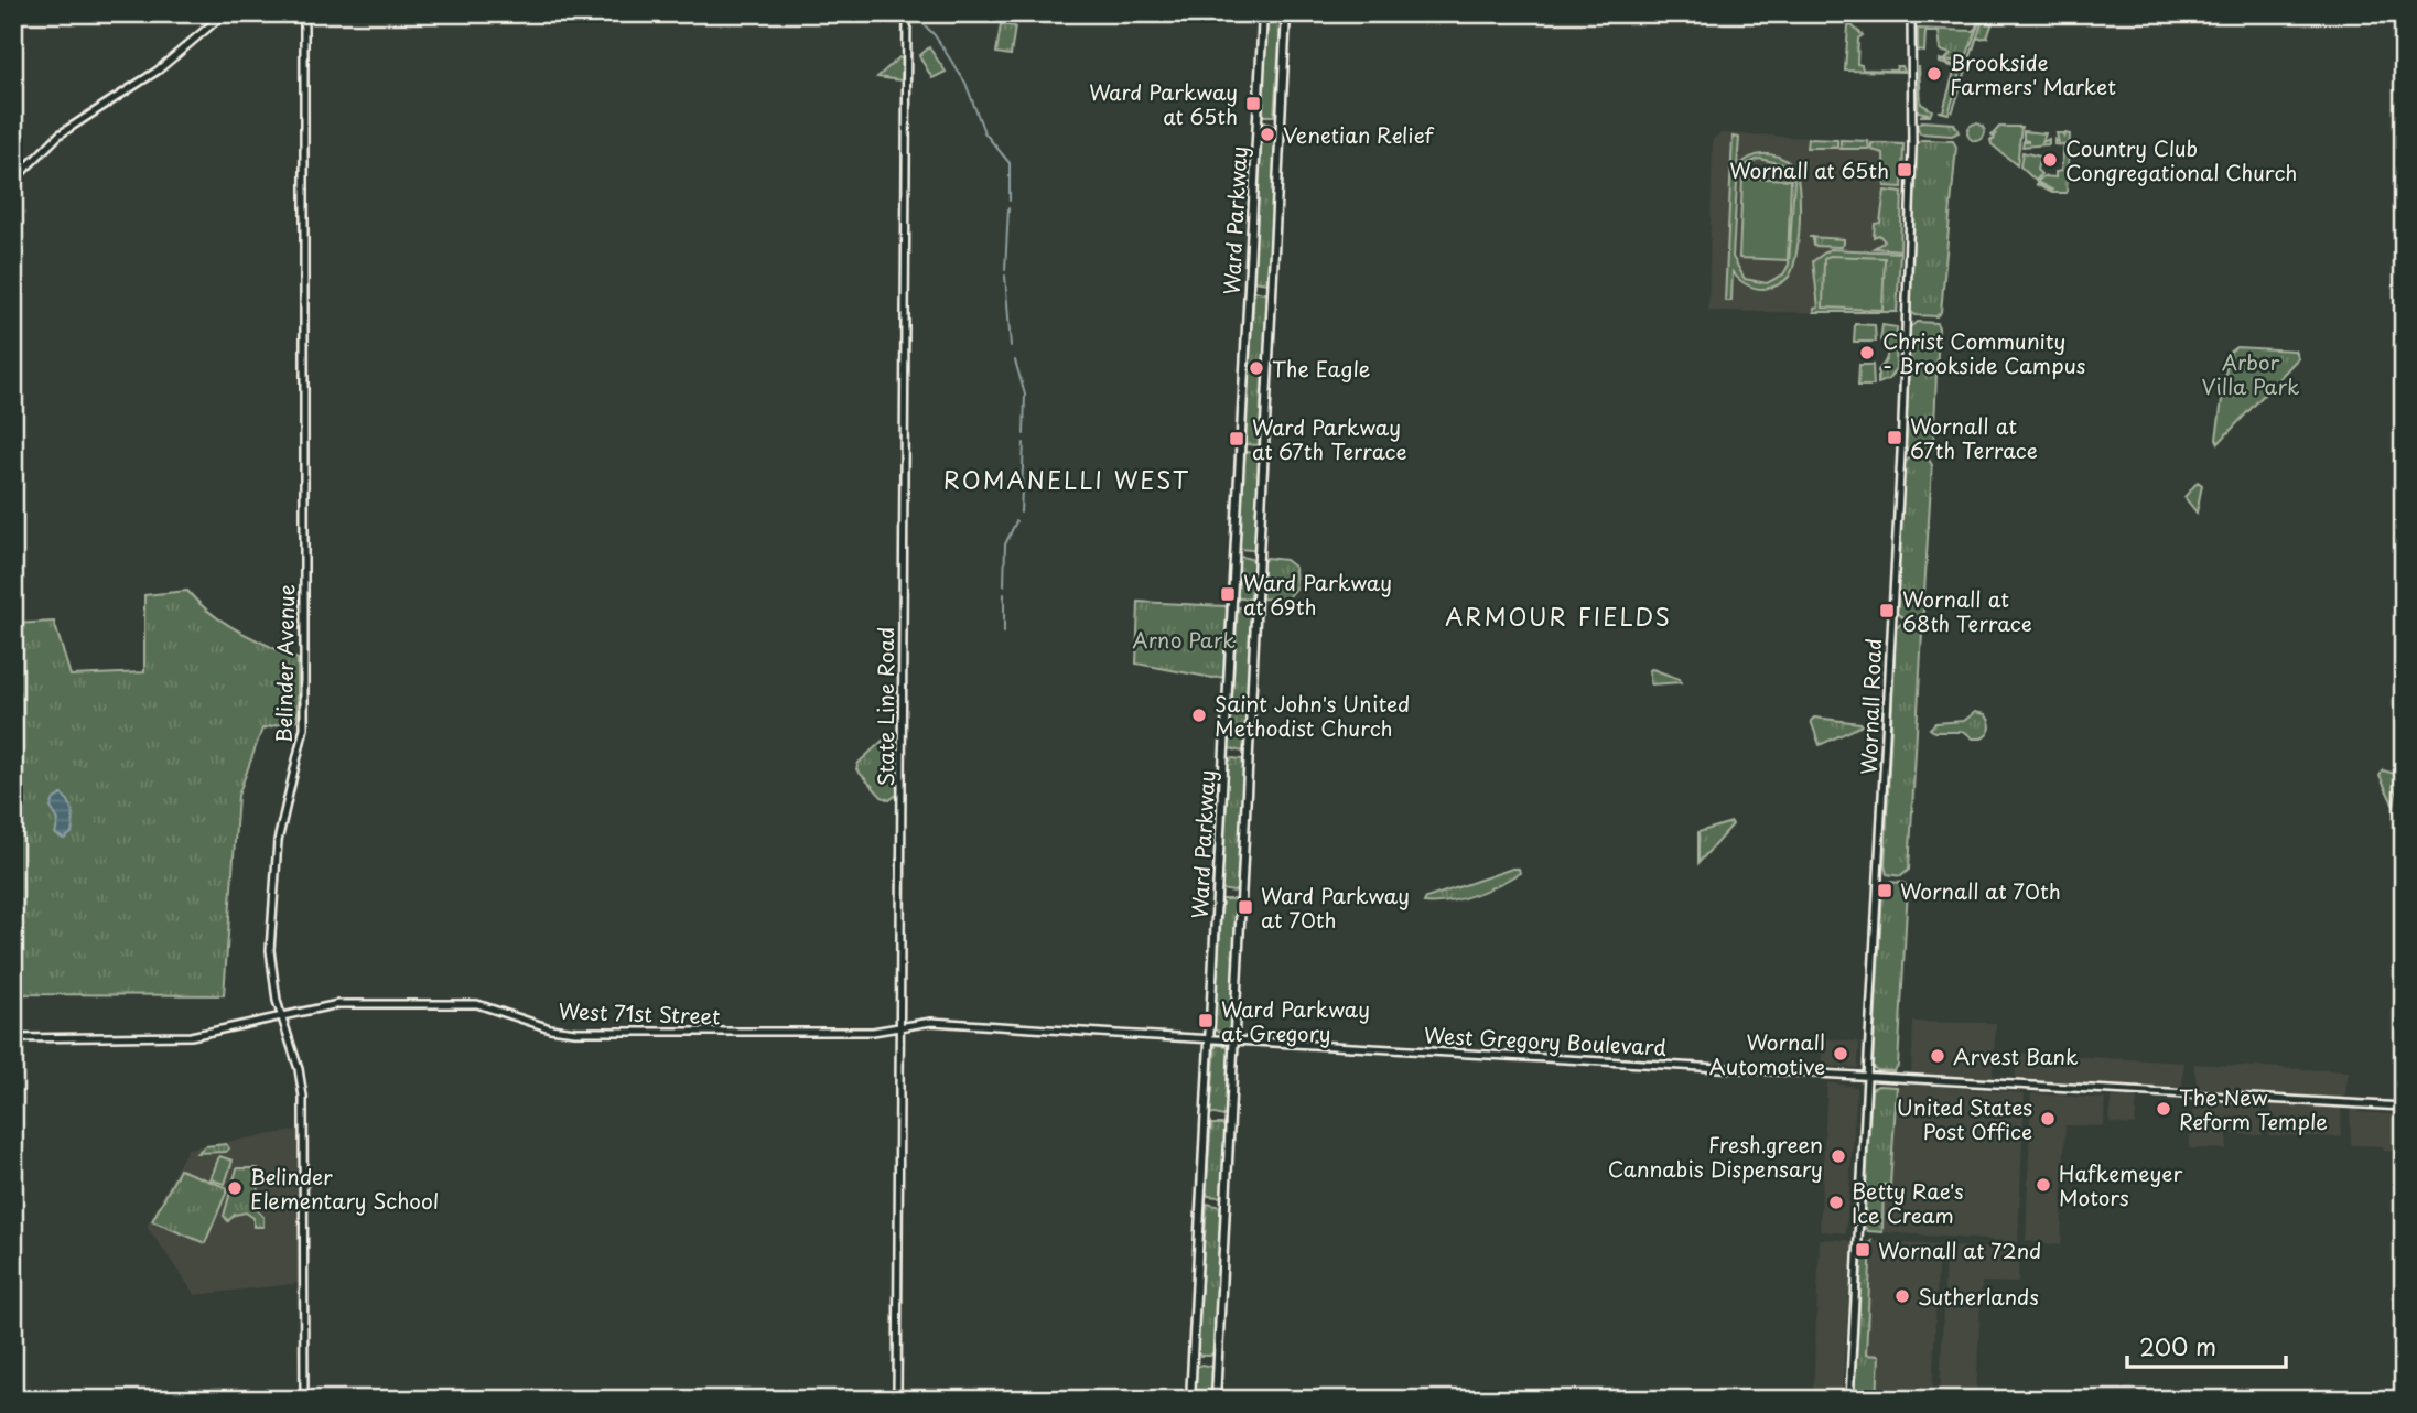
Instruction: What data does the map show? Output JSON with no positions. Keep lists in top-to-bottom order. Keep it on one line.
{"streets":{"main road":["Ward Parkway","Belinder Avenue","State Line Road","Wornall Road","West 71st Street","West Gregory Boulevard"]},"crossings":[["Ward Parkway","West Gregory Boulevard"],["Belinder Avenue","West 71st Street"],["State Line Road","West 71st Street"],["State Line Road","West Gregory Boulevard"],["Wornall Road","West Gregory Boulevard"],["West 71st Street","West Gregory Boulevard"]],"districts":["ROMANELLI WEST","ARMOUR FIELDS"],"parks":["Arbor Villa Park","Arno Park"],"places":{"other":["Brookside Farmers' Market","Venetian Relief","Country Club Congregational Church","Christ Community - Brookside Campus","The Eagle","Saint John's United Methodist Church","Wornall Automotive","Arvest Bank","The New Reform Temple","United States Post Office","Fresh.green Cannabis Dispensary","Hafkemeyer Motors","Belinder Elementary School","Betty Rae's Ice Cream","Sutherlands"],"transit":["Ward Parkway at 65th","Wornall at 65th","Wornall at 67th Terrace","Ward Parkway at 67th Terrace","Ward Parkway at 69th","Wornall at 68th Terrace","Wornall at 70th","Ward Parkway at 70th","Ward Parkway at Gregory","Wornall at 72nd"]},"scale_bar":"200 m"}
